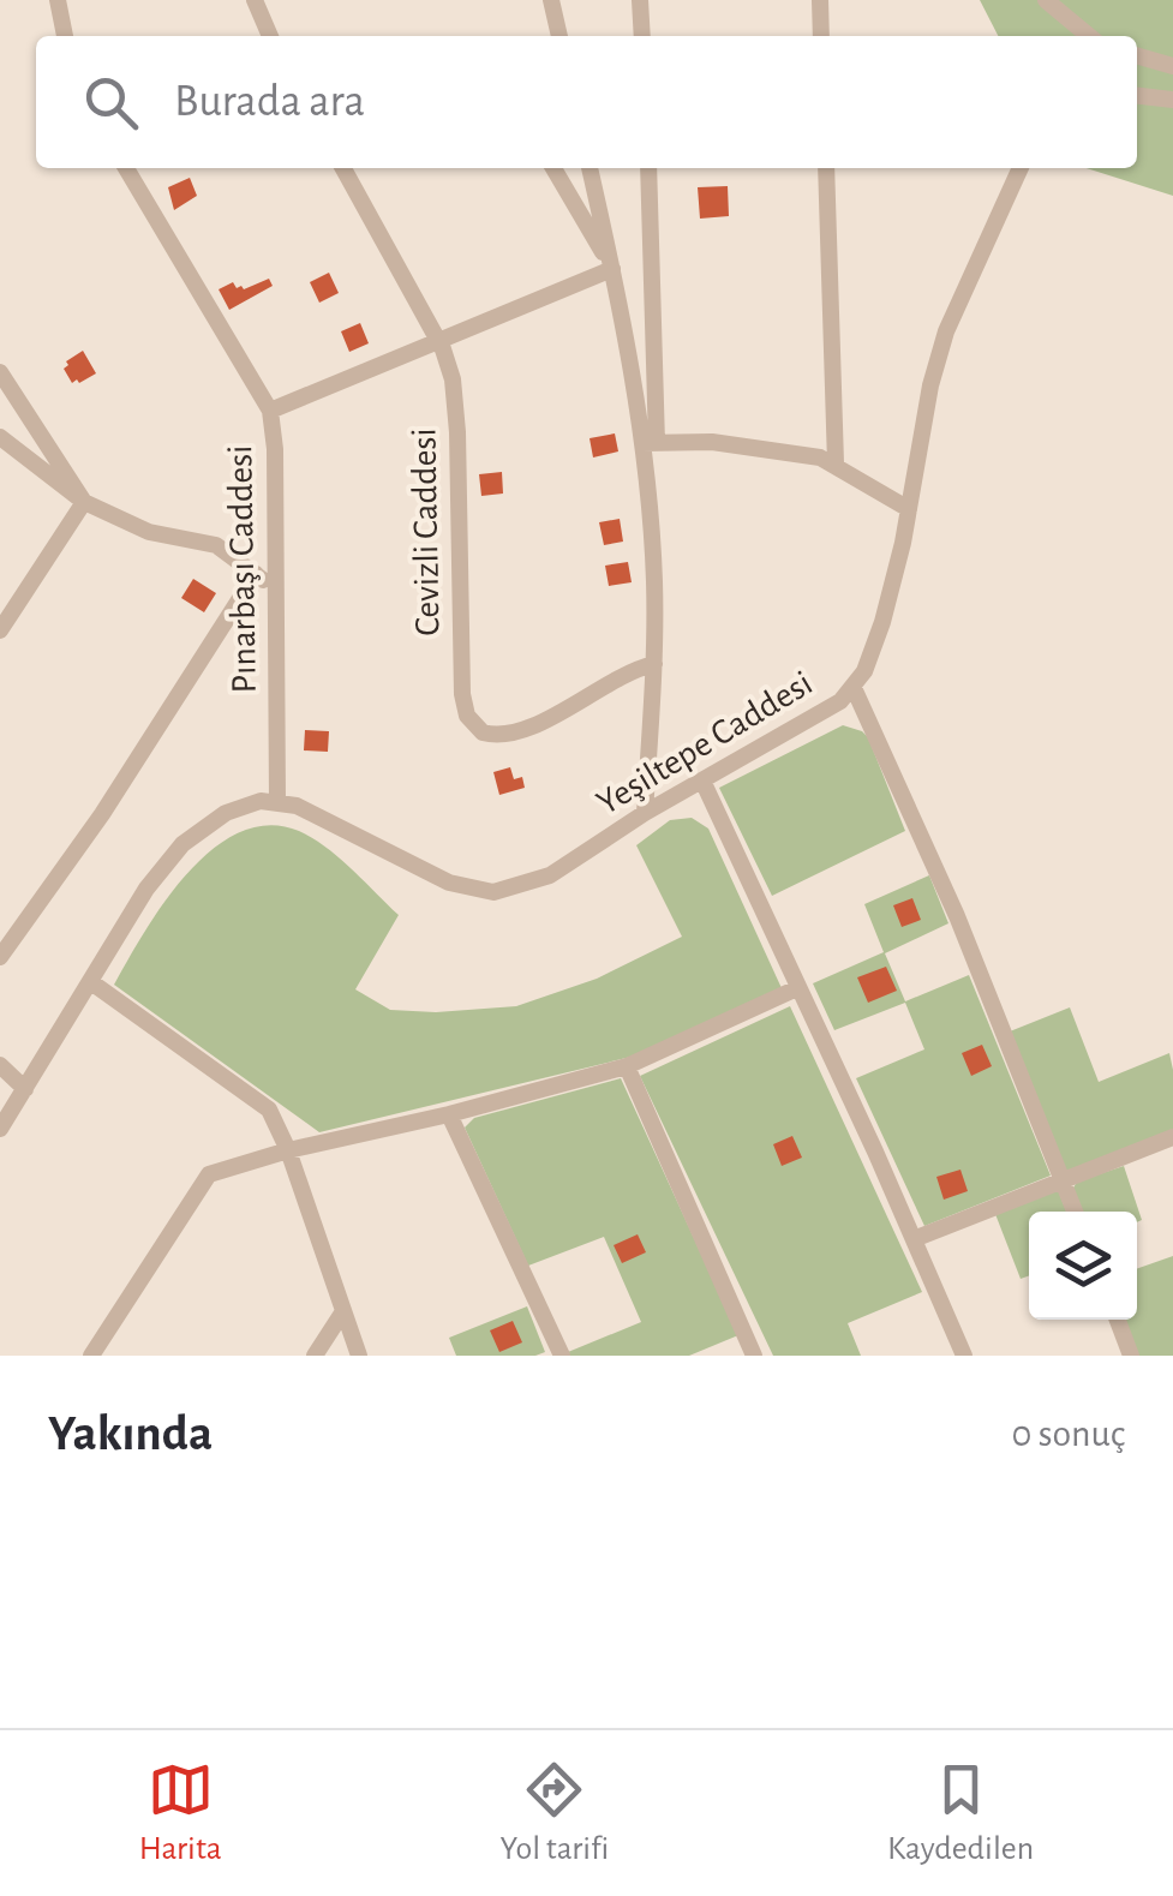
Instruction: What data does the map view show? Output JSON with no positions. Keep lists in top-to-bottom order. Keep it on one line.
{"streets":{"street":["Cevizli Caddesi","Pınarbaşı Caddesi","Yeşiltepe Caddesi"]},"crossings":[["Pınarbaşı Caddesi","Yeşiltepe Caddesi"]],"page":{"search":"Burada ara","heading":["Yakında","0 sonuç"],"nav":["Harita","Yol tarifi","Kaydedilen"]}}
